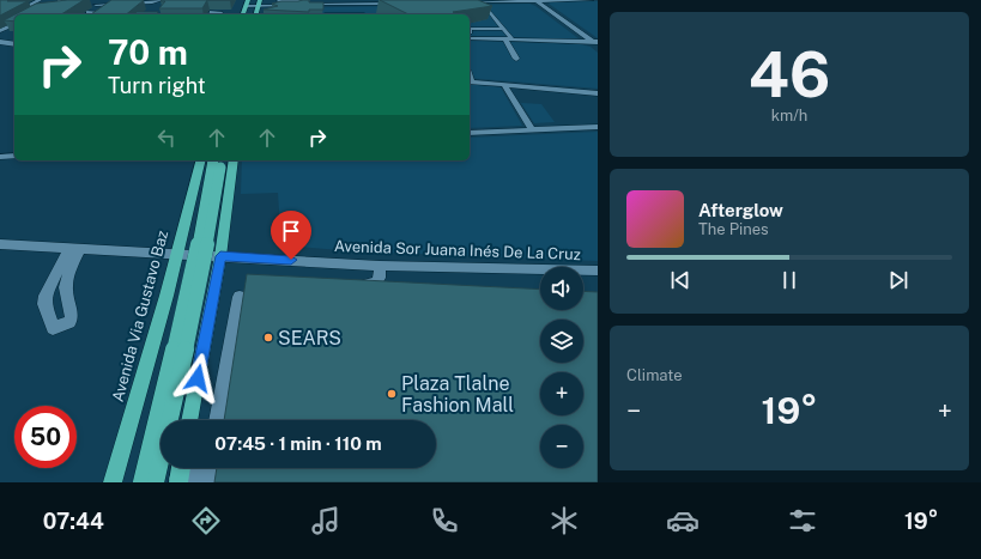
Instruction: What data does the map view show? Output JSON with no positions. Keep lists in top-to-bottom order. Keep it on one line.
{"streets":{"main road":["Avenida Via Gustavo Baz"],"street":["Avenida Sor Juana Inés De La Cruz"]},"crossings":[["Avenida Sor Juana Inés De La Cruz","Avenida Via Gustavo Baz"]],"places":["SEARS","Plaza Tlalne Fashion Mall"],"page":{"tile":[["46","km/h"],"Climate"],"turn":["70 m","Turn right"],"song":["Afterglow","The Pines"],"map_buttons":["+","−"],"heat":["−","19°","+"],"limit":"50","trip":"07:45 · 1 min · 110 m","tabs":["07:44","19°"]}}
